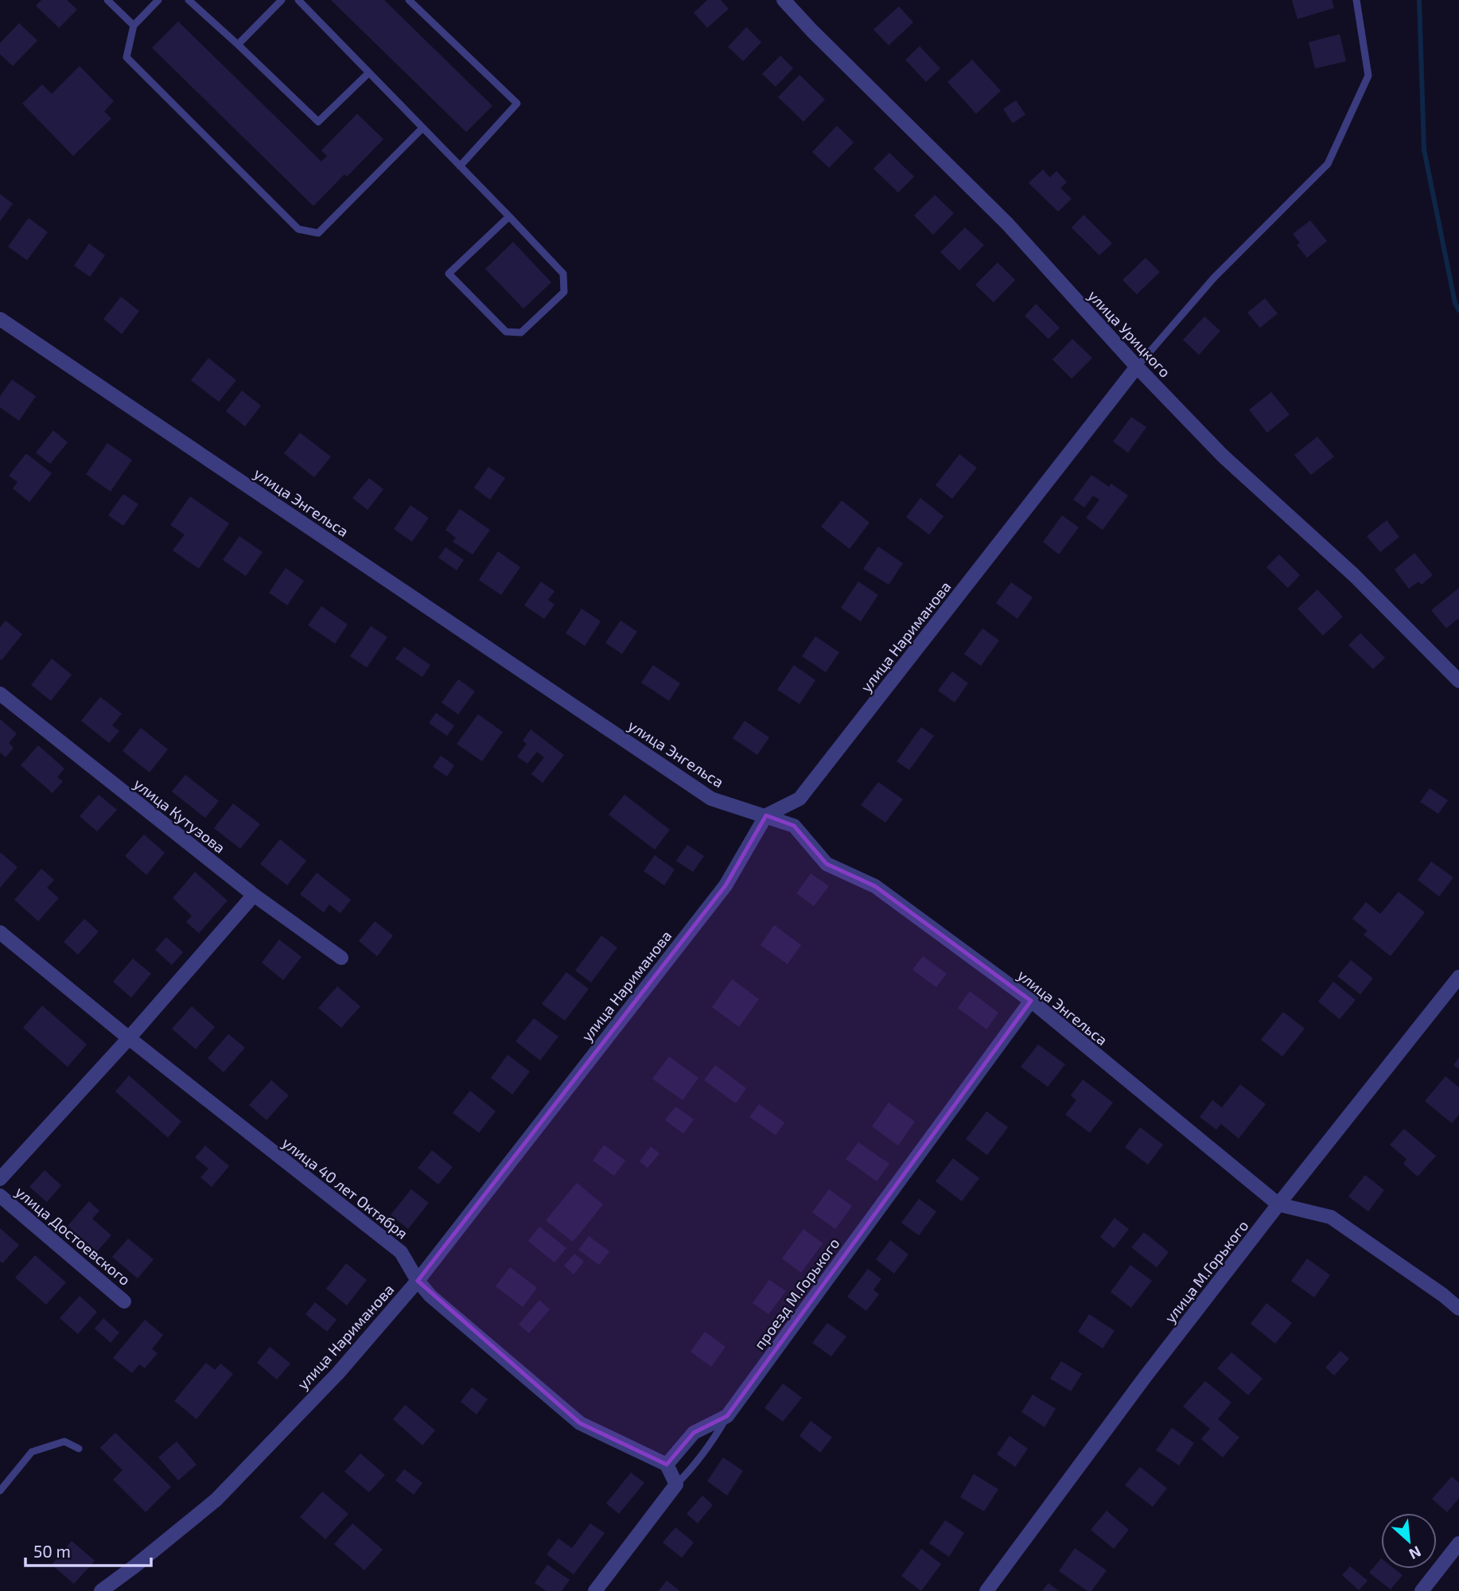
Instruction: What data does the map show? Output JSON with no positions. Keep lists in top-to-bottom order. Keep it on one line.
{"streets":{"street":["улица Урицкого","улица Энгельса","улица Нариманова","улица Кутузова","улица 40 лет Октября","улица Достоевского","улица М.Горького","проезд М.Горького"]},"crossings":[["улица Урицкого","улица Нариманова"],["улица Энгельса","улица Нариманова"],["улица Энгельса","улица М.Горького"],["улица Энгельса","проезд М.Горького"],["улица Нариманова","улица 40 лет Октября"],["улица 40 лет Октября","проезд М.Горького"]],"scale_bar":"50 m","north":"bottom right"}
